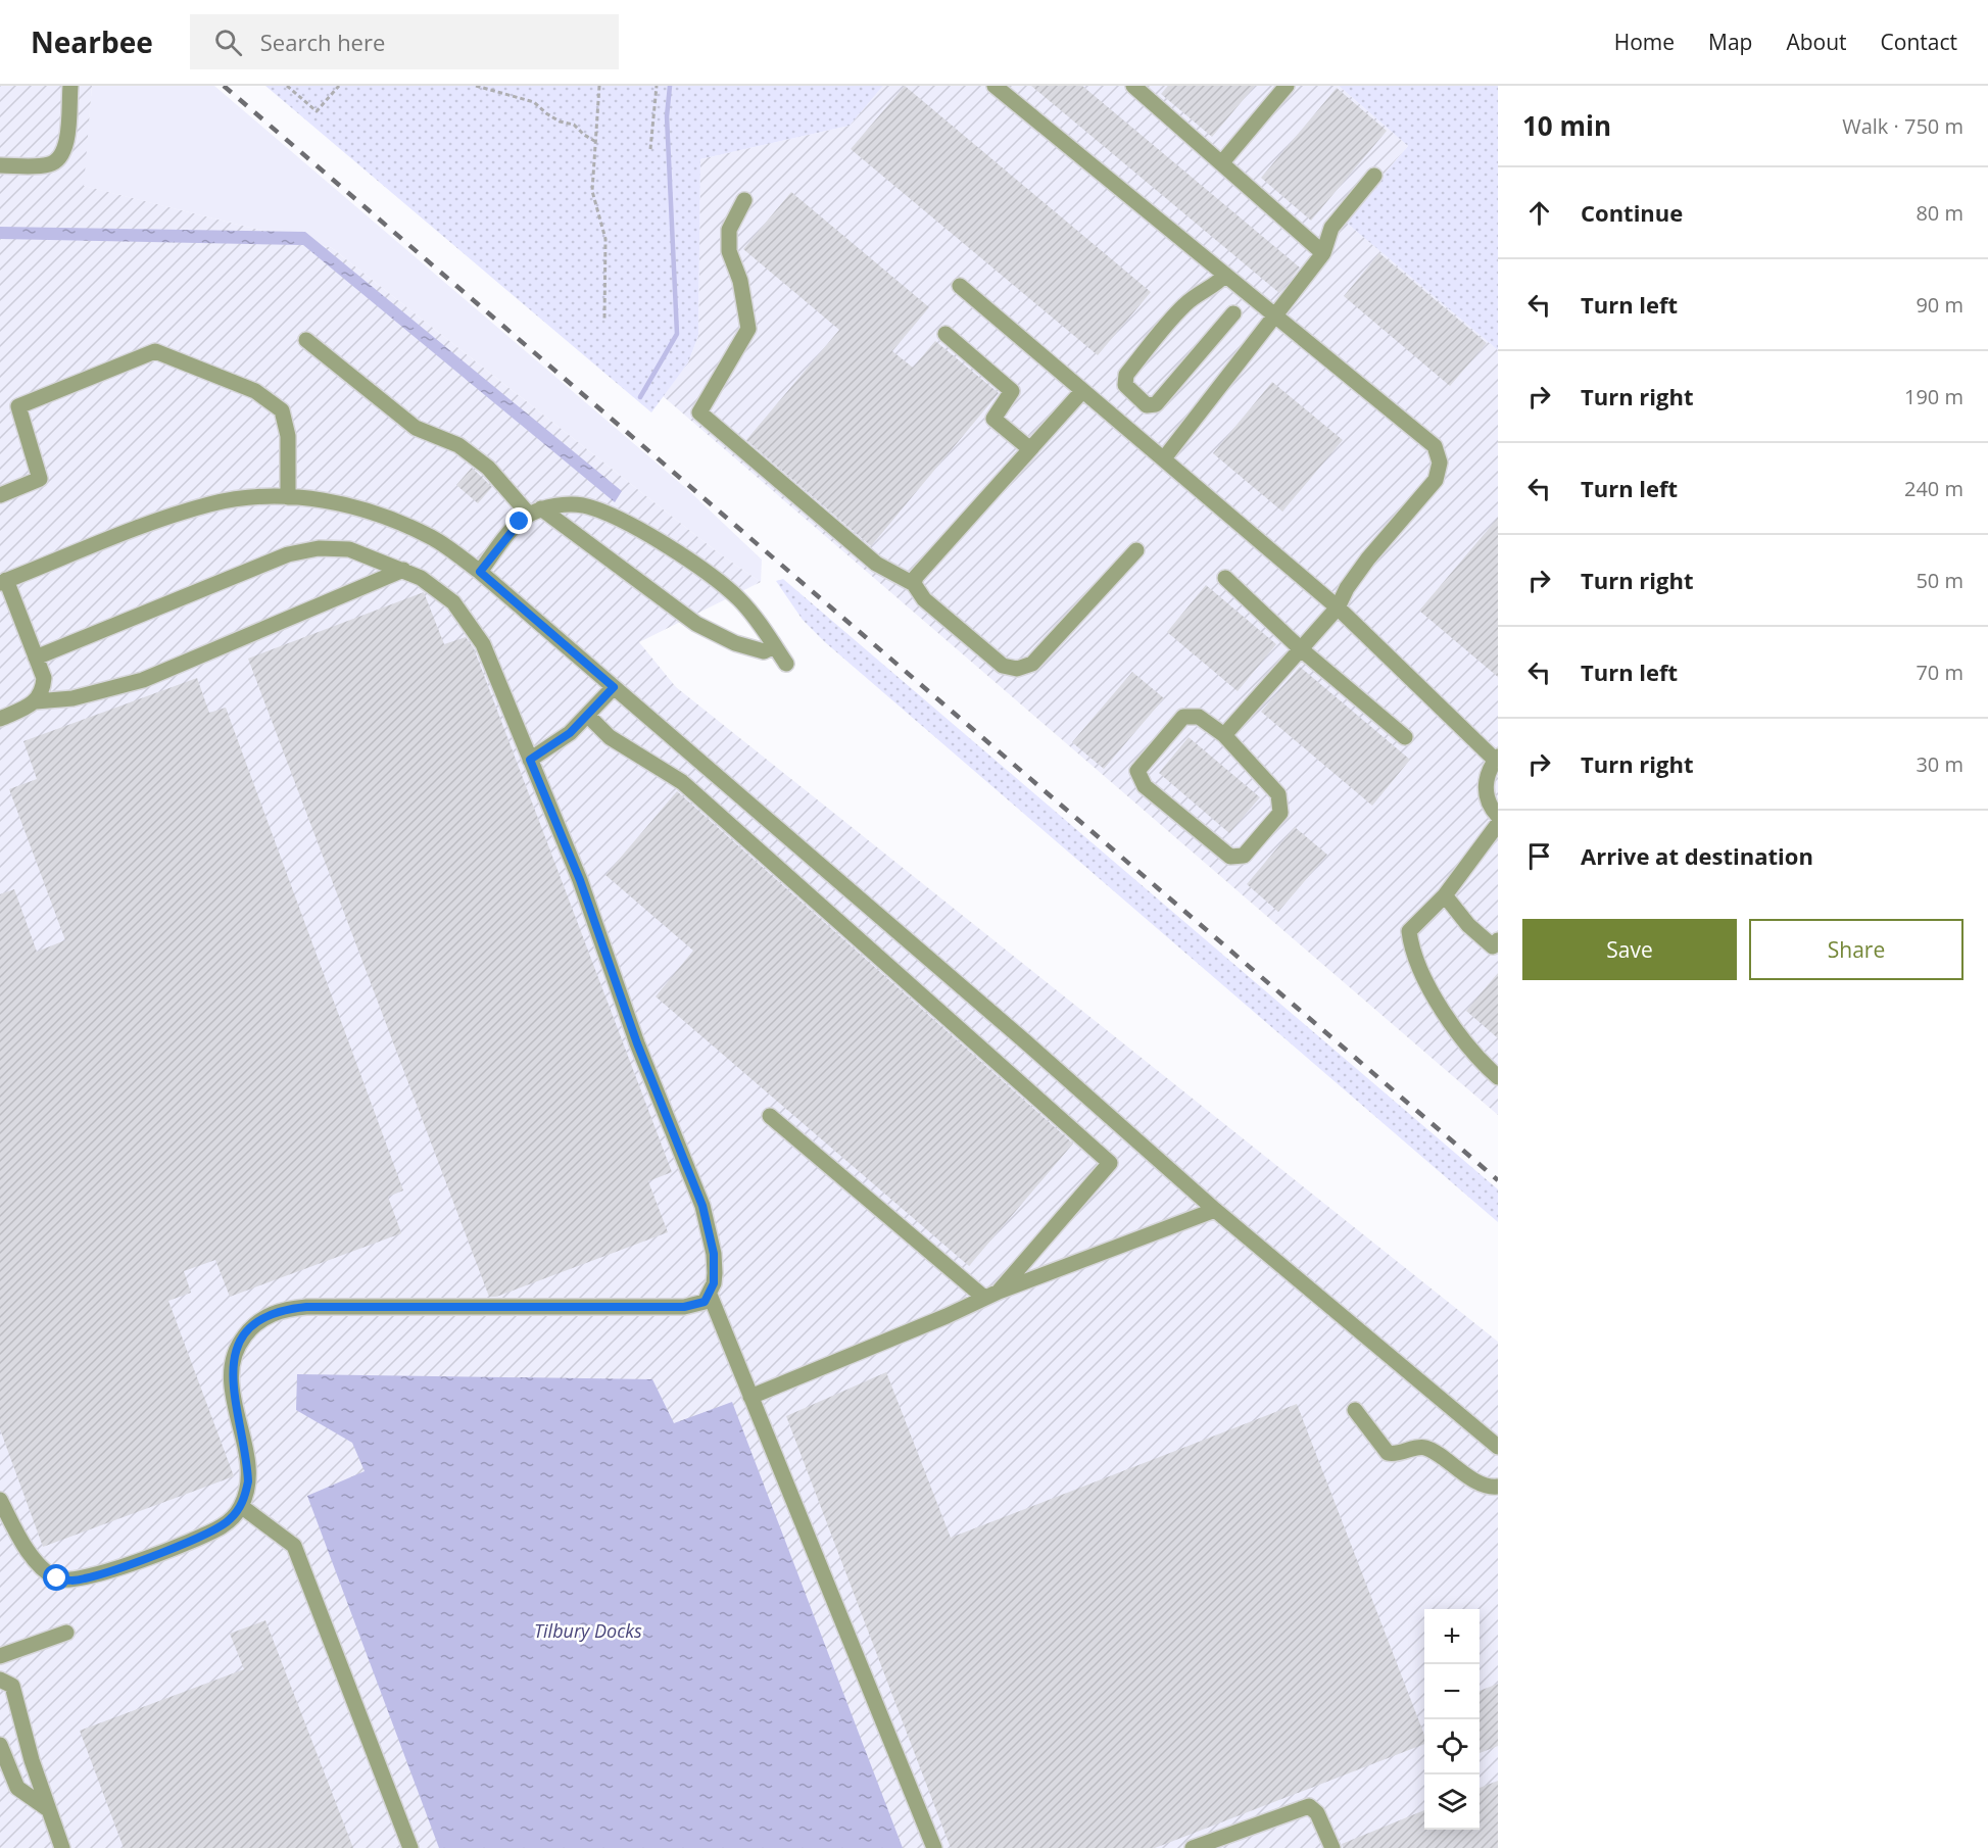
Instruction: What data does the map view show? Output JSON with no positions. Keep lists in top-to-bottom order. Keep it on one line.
{"water":["Tilbury Docks"],"page":{"header":"Nearbee","search":"Search here","nav":["Home","Map","About","Contact"],"heading":["10 min","Walk · 750 m"],"list":[["Continue","80 m"],["Turn left","90 m"],["Turn right","190 m"],["Turn left","240 m"],["Turn right","50 m"],["Turn left","70 m"],["Turn right","30 m"],"Arrive at destination"],"buttons":["Save","Share"],"map_buttons":["+","−"]}}
